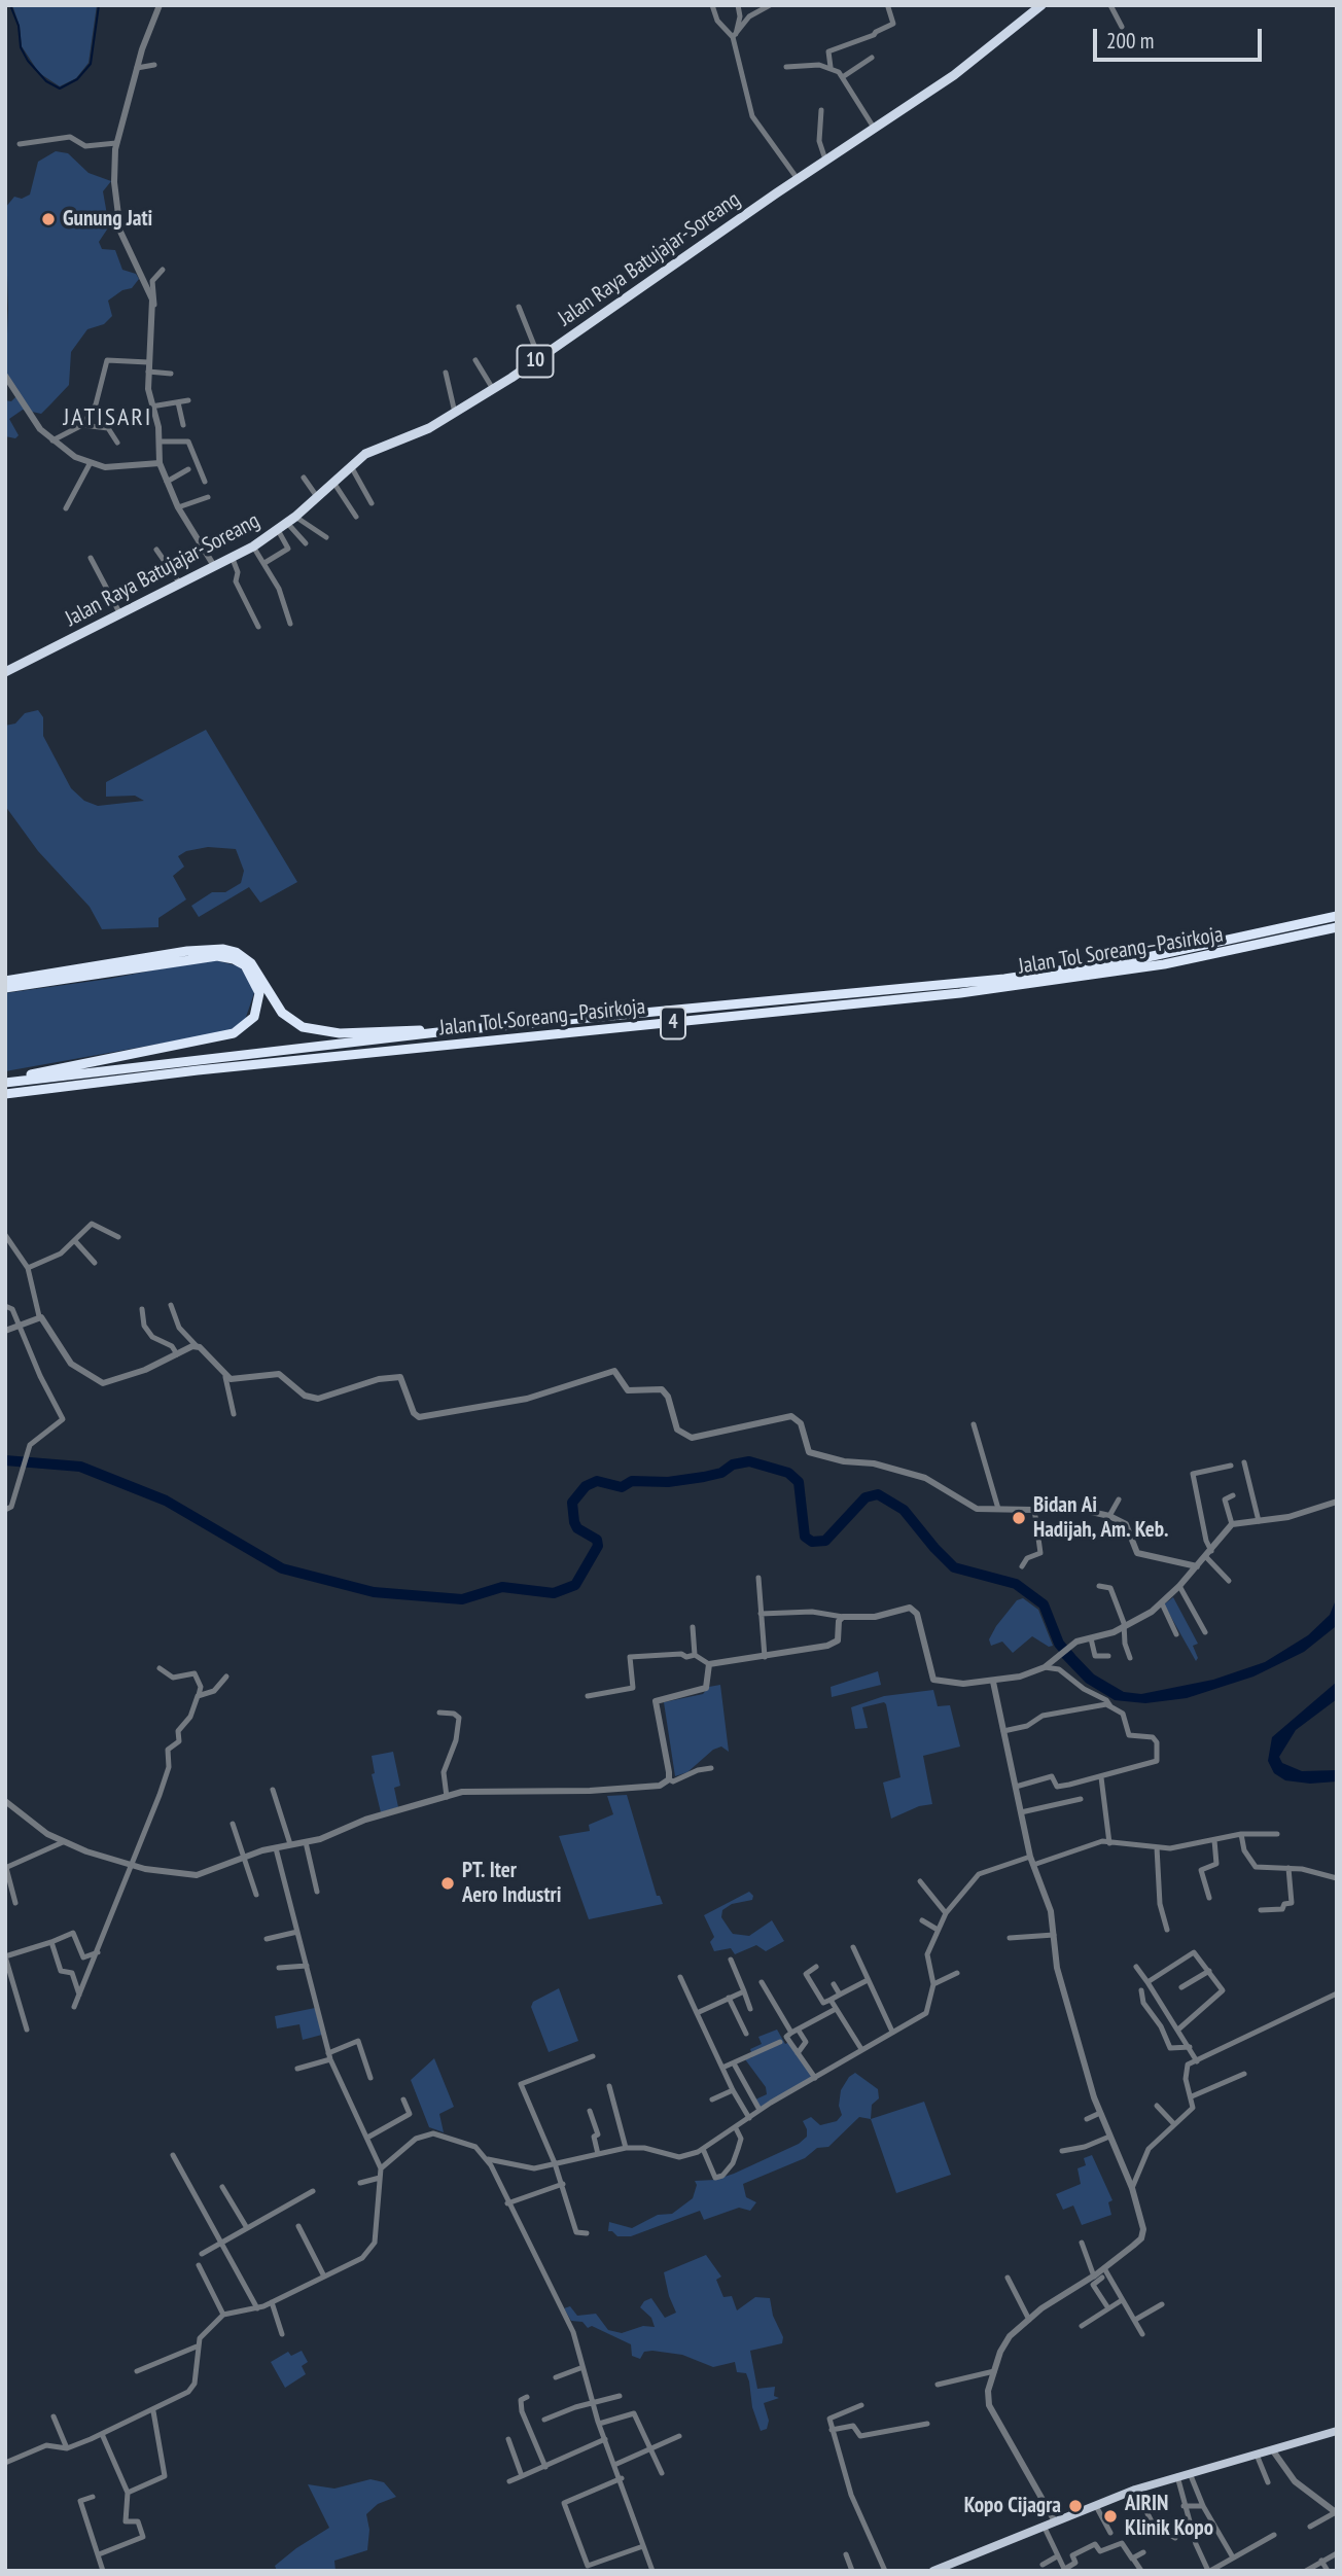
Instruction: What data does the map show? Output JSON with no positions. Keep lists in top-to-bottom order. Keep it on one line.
{"streets":{"highway":["Jalan Raya Batujajar-Soreang","10","Jalan Tol Soreang–Pasirkoja","4"]},"districts":["JATISARI"],"places":["Gunung Jati","Bidan Ai Hadijah, Am. Keb.","PT. Iter Aero Industri","Kopo Cijagra","AIRIN Klinik Kopo"],"scale_bar":"200 m"}
